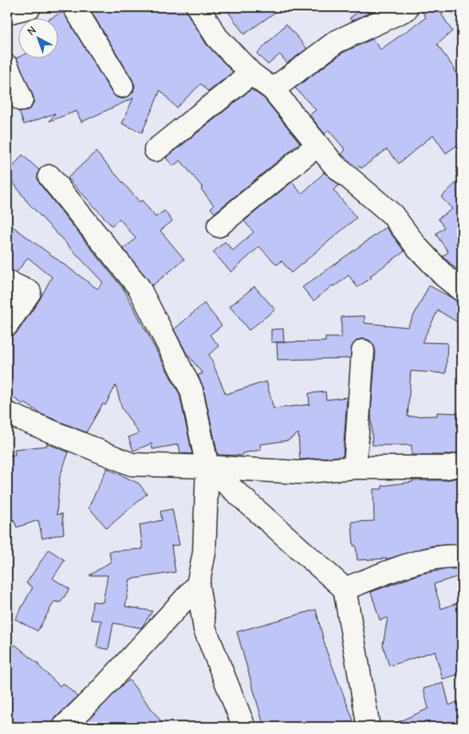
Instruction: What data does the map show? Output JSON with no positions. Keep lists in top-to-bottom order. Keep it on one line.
{"north":"top left"}
